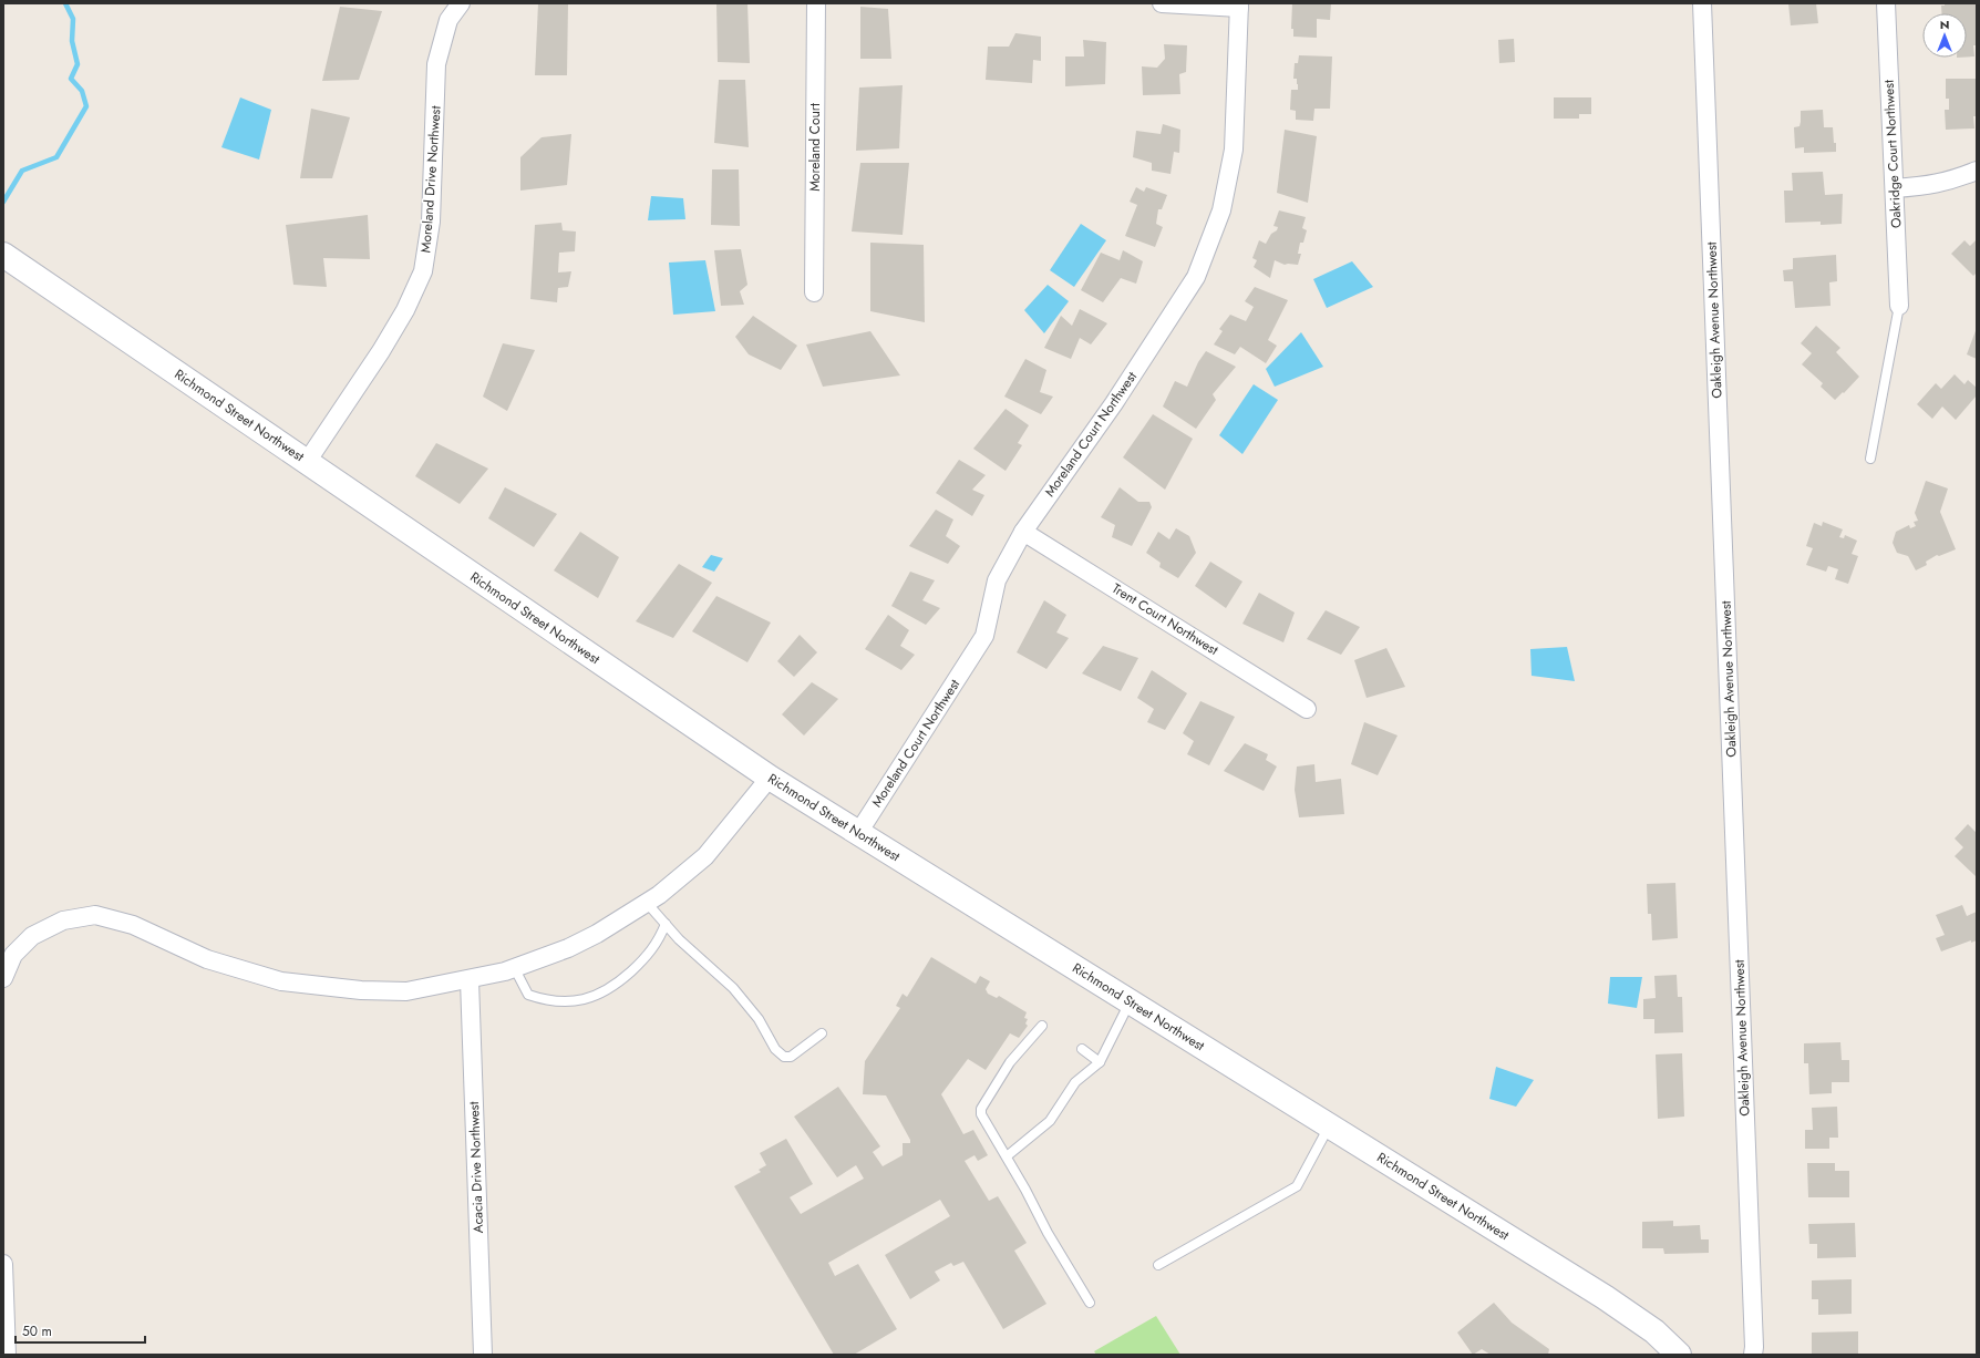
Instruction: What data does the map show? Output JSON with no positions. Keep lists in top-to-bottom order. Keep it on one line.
{"streets":{"street":["Moreland Court","Oakridge Court Northwest","Moreland Drive Northwest","Oakleigh Avenue Northwest","Richmond Street Northwest","Moreland Court Northwest","Trent Court Northwest","Acacia Drive Northwest"]},"crossings":[["Moreland Drive Northwest","Richmond Street Northwest"],["Richmond Street Northwest","Moreland Court Northwest"],["Moreland Court Northwest","Trent Court Northwest"]],"scale_bar":"50 m","north":"top"}
